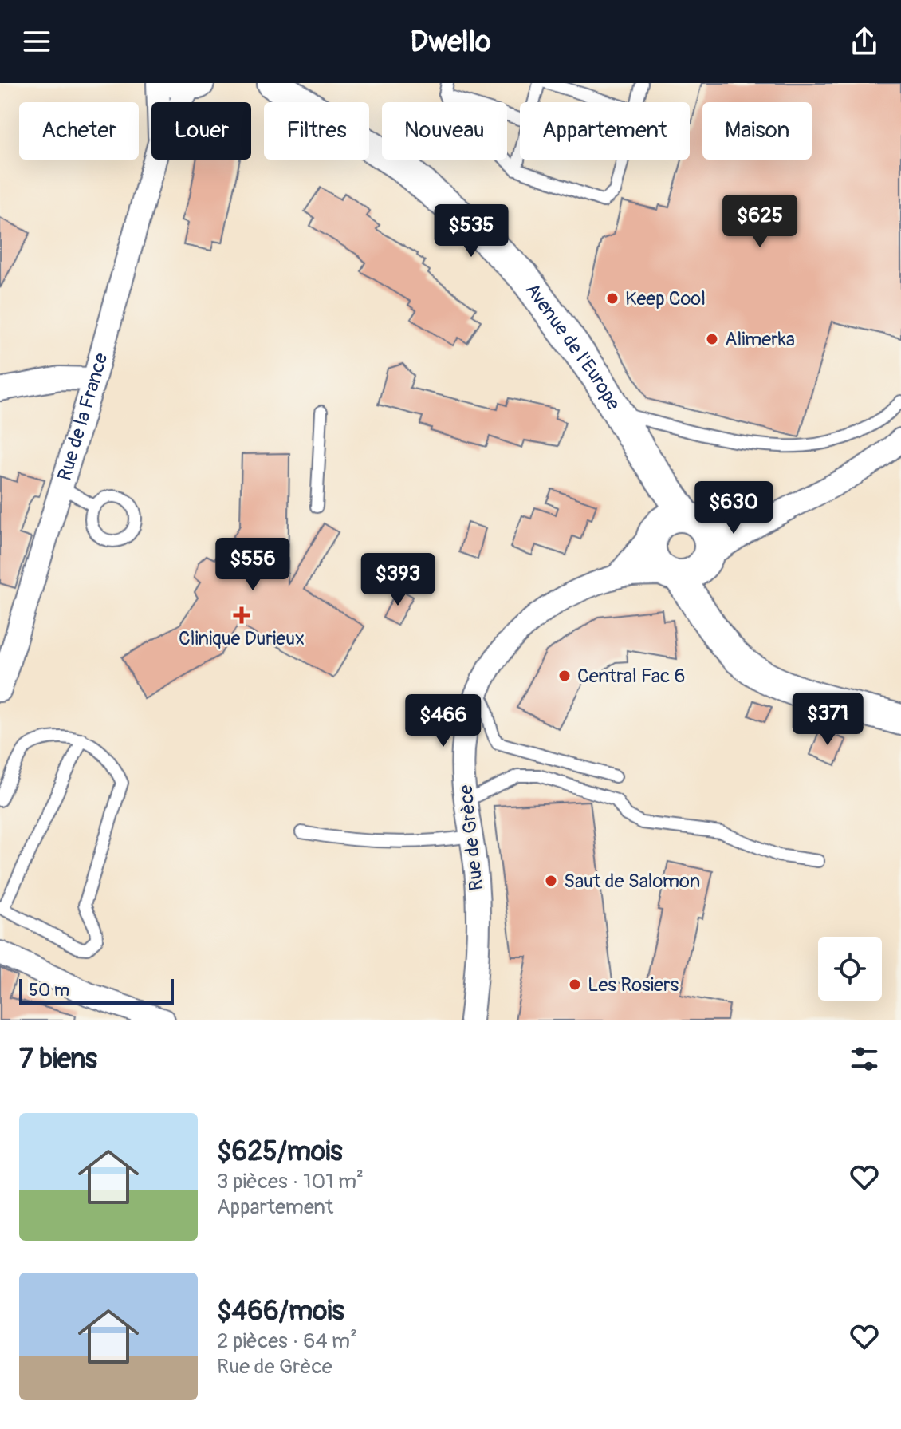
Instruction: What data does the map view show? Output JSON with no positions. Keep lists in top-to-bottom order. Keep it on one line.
{"streets":{"street":["Avenue de l'Europe","Rue de la France","Rue de Grèce"]},"crossings":[["Avenue de l'Europe","Rue de Grèce"]],"places":{"other":["Keep Cool","Alimerka","Central Fac 6","Saut de Salomon","Les Rosiers"],"health":["Clinique Durieux"]},"scale_bar":"50 m","page":{"header":"Dwello","chip":["Acheter","Louer","Filtres","Nouveau","Appartement","Maison"],"price":["$625","$535","$630","$556","$393","$371","$466"],"scale":"50 m","heading":"7 biens","list":[{"name":"$625/mois","note":"3 pièces · 101 m² · Appartement"},{"name":"$466/mois","note":"2 pièces · 64 m² · Rue de Grèce"}]}}
